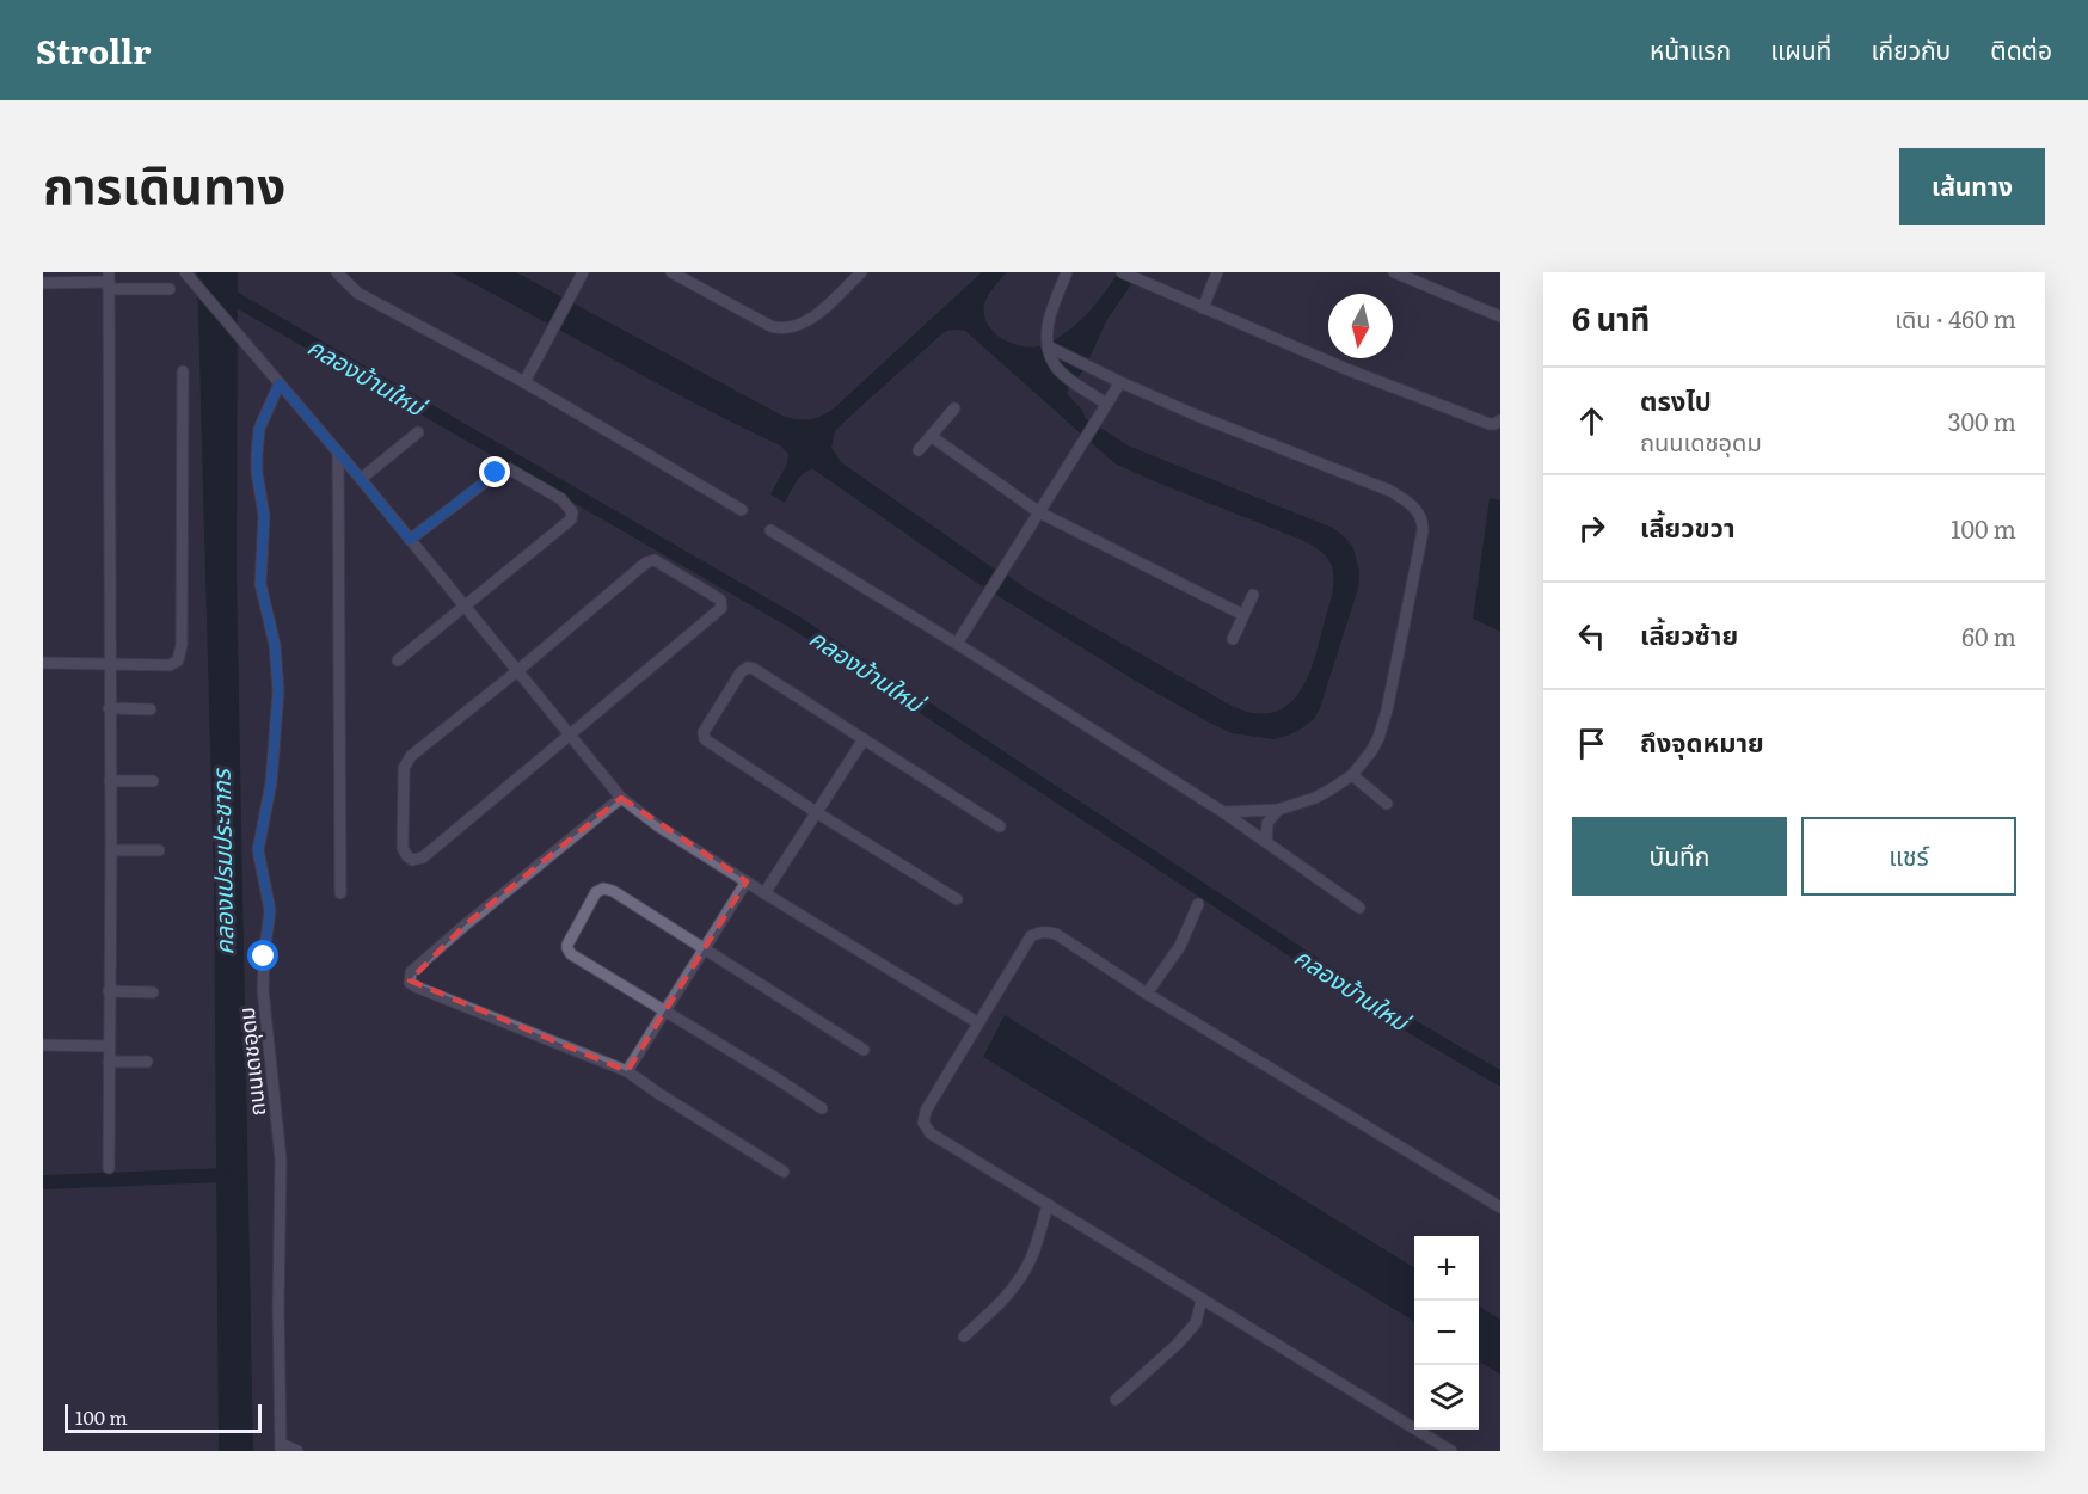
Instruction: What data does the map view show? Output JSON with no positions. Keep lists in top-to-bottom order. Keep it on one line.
{"streets":{"street":["ถนนเดชอุดม"]},"water":["คลองบ้านใหม่","คลองเปรมประชากร"],"scale_bar":"100 m","north":"bottom","page":{"header":"Strollr","nav":["หน้าแรก","แผนที่","เกี่ยวกับ","ติดต่อ"],"title":"การเดินทาง","buttons":["เส้นทาง",["บันทึก","แชร์"]],"heading":["6 นาที","เดิน · 460 m"],"list":[["ตรงไป","ถนนเดชอุดม","300 m"],["เลี้ยวขวา","100 m"],["เลี้ยวซ้าย","60 m"],"ถึงจุดหมาย"],"map_buttons":["+","−"],"scale":"100 m"}}
